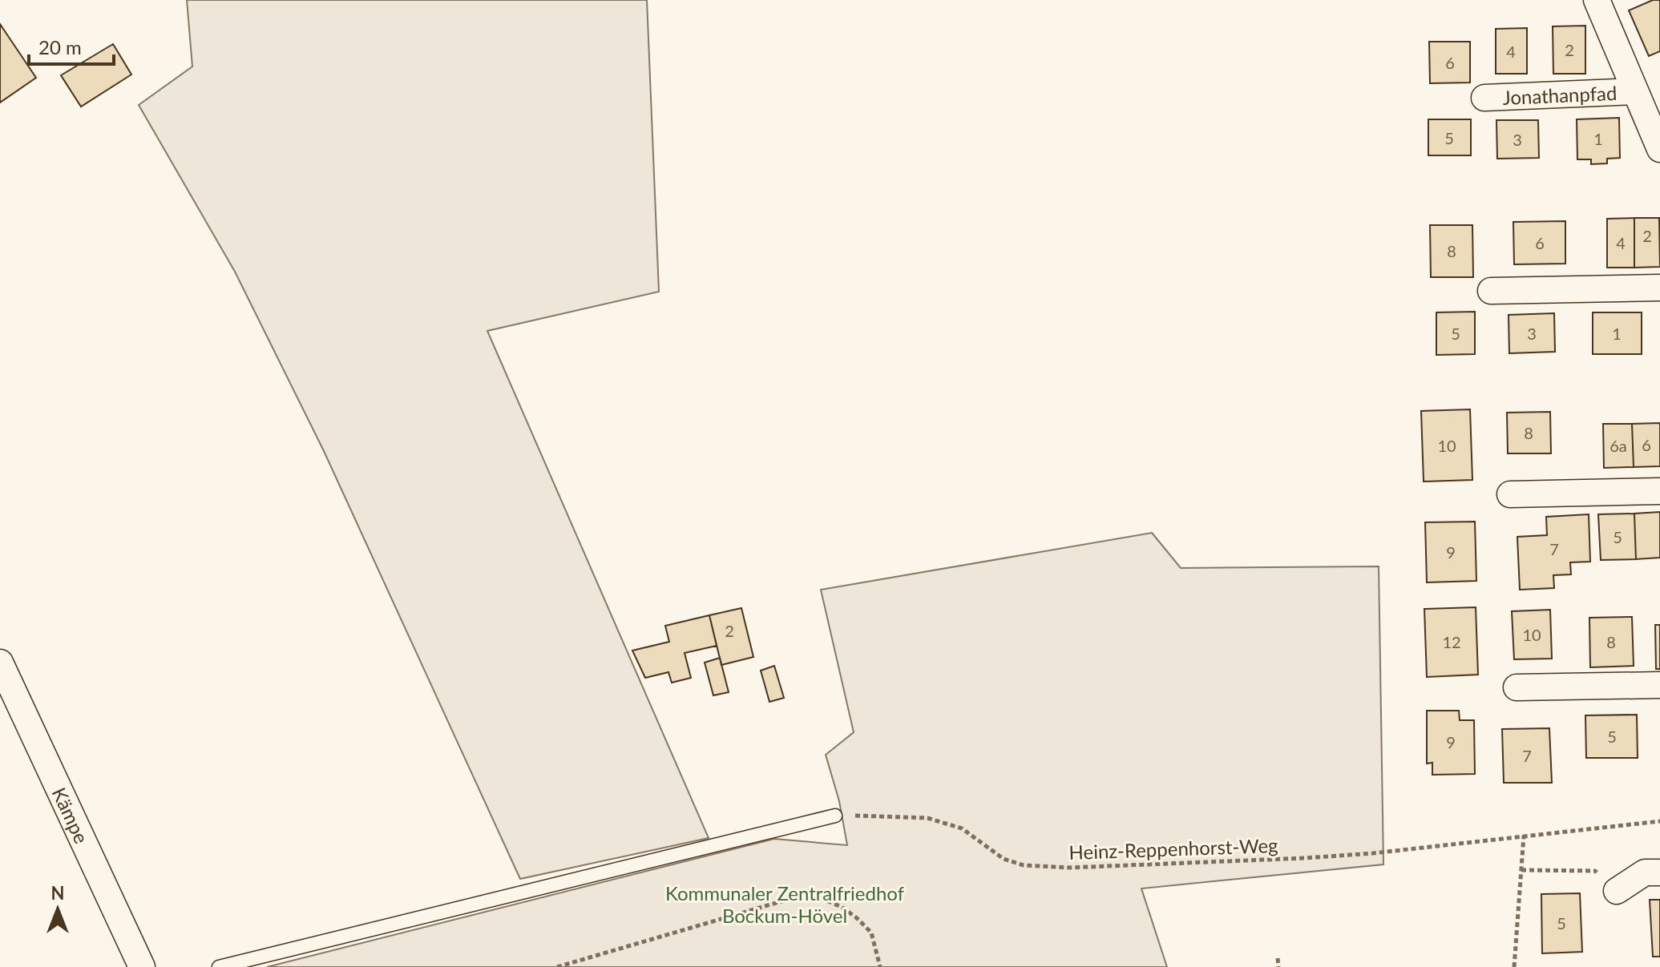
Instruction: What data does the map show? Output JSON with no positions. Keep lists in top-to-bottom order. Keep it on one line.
{"streets":{"street":["Jonathanpfad","Kämpe"],"path":["Heinz-Reppenhorst-Weg"]},"parks":["Kommunaler Zentralfriedhof Bockum-Hövel"],"house_numbers":["2","4","6","5","1","3","2","6","4","8","5","3","1","8","6","10","6a","5","7","9","2","10","12","8","5","9","7","5"],"scale_bar":"20 m","north":"top"}
